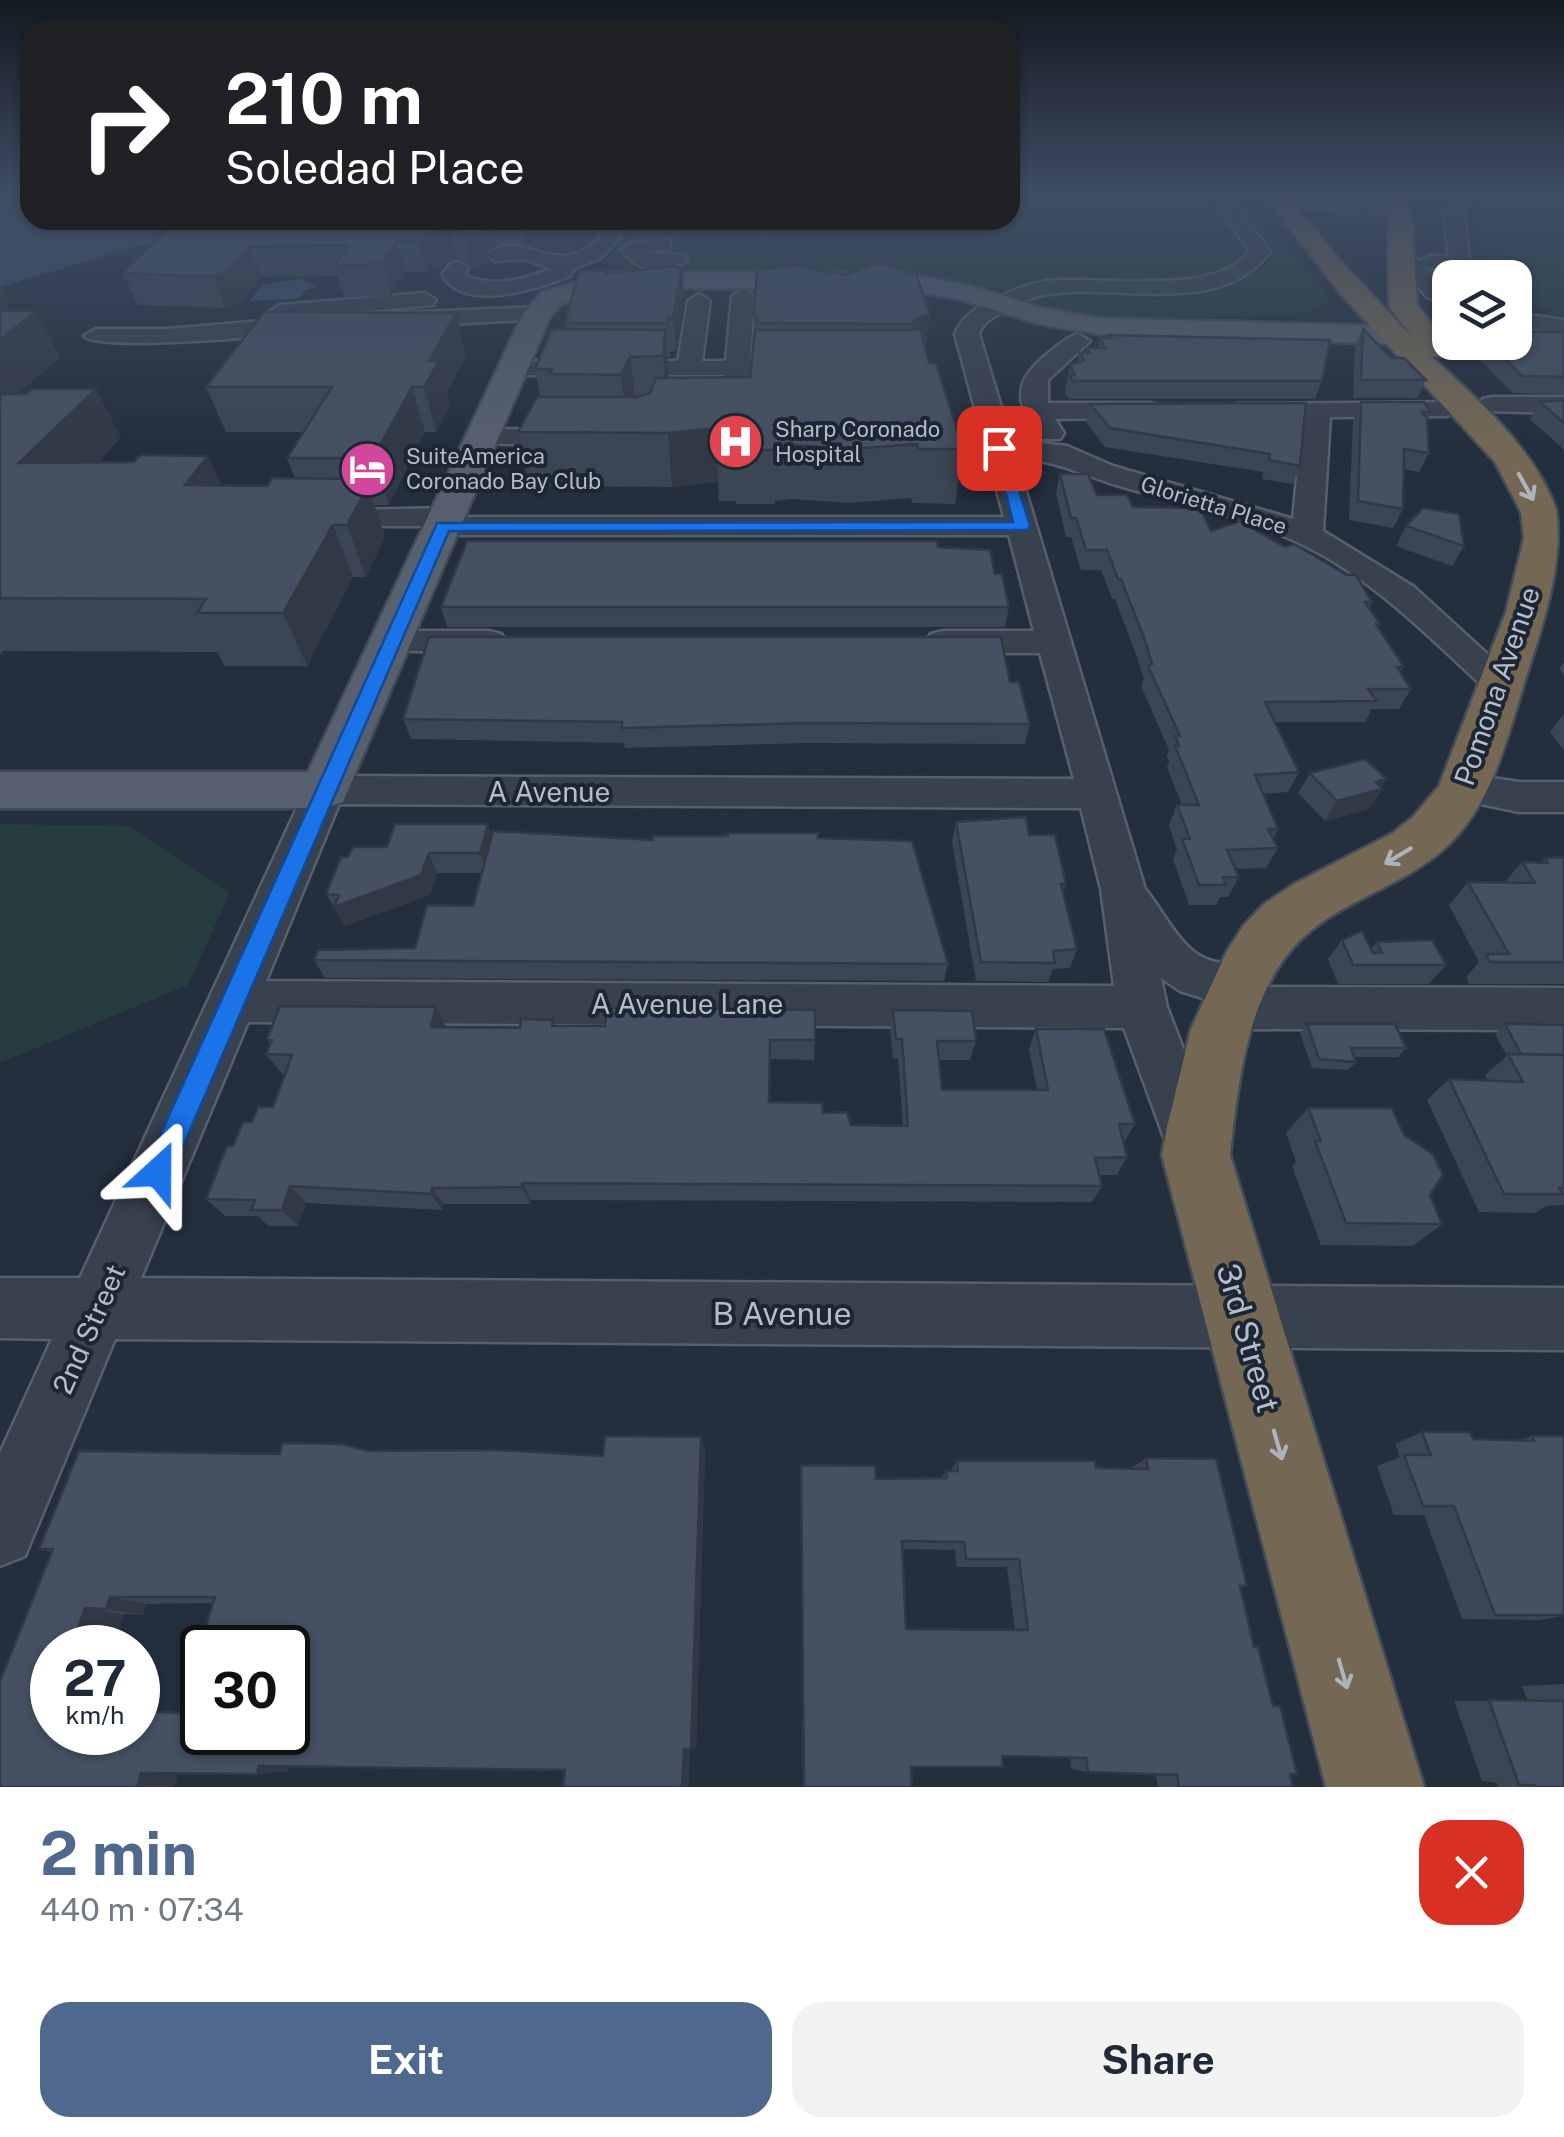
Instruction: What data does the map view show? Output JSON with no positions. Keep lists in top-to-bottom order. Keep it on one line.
{"streets":{"highway":["Pomona Avenue","3rd Street"],"main road":["A Avenue","2nd Street"],"street":["Glorietta Place","A Avenue Lane","B Avenue"]},"crossings":[["Glorietta Place","Pomona Avenue"],["Glorietta Place","3rd Street"],["Pomona Avenue","3rd Street"],["A Avenue","2nd Street"],["A Avenue","3rd Street"],["A Avenue Lane","2nd Street"],["A Avenue Lane","3rd Street"],["B Avenue","2nd Street"],["B Avenue","3rd Street"]],"one_way":["Pomona Avenue"],"places":{"hospital":["Sharp Coronado Hospital"],"hotel":["SuiteAmerica Coronado Bay Club"]},"page":{"turn":["210 m","Soledad Place"],"speed":"27 km/h","limit":"30","heading":["2 min","440 m · 07:34"],"buttons":["Exit","Share"]}}
